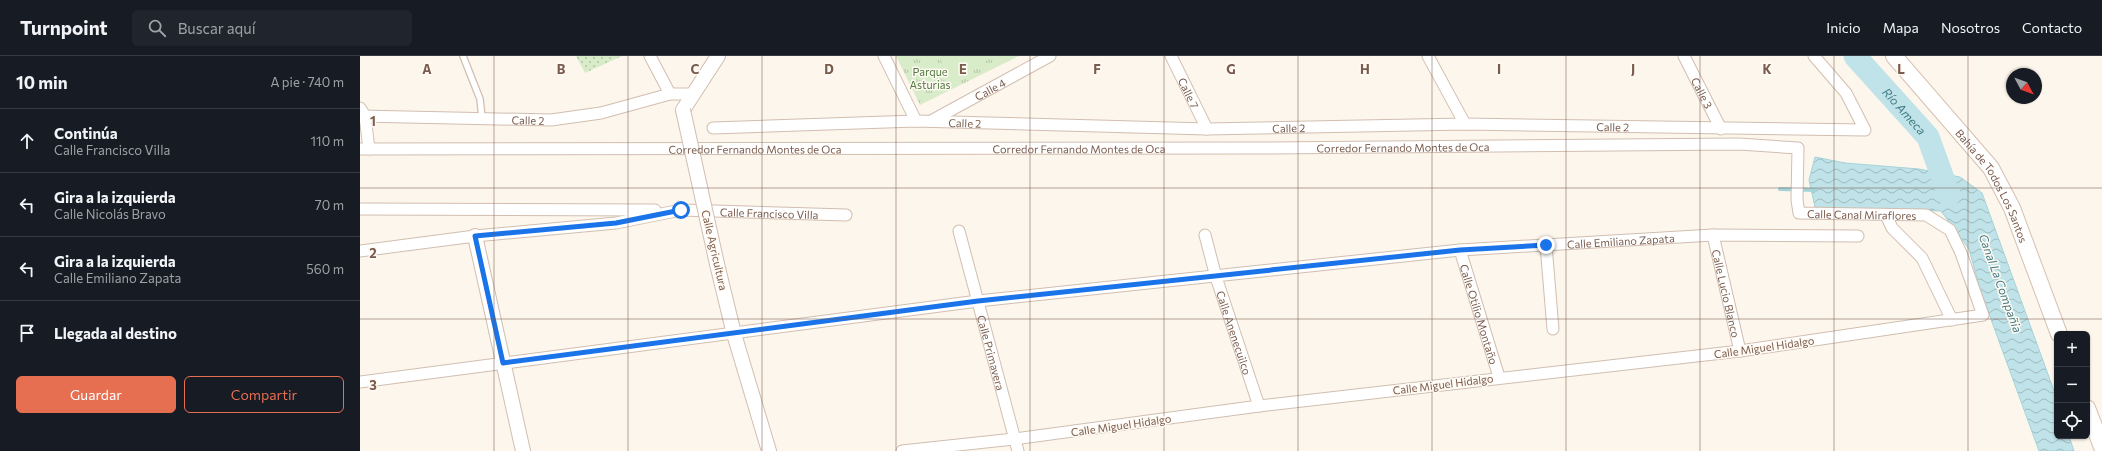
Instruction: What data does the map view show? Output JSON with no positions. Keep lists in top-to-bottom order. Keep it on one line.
{"streets":{"main road":["Bahía de Todos Los Santos"],"street":["Calle 4","Calle 7","Calle 3","Calle 2","Corredor Fernando Montes de Oca","Calle Francisco Villa","Calle Canal Miraflores","Calle Emiliano Zapata","Calle Agricultura","Calle Lucio Blanco","Calle Otilio Montaño","Calle Anenecuilco","Calle Miguel Hidalgo","Calle Primavera"]},"crossings":[["Calle 4","Calle 2"],["Calle 7","Calle 2"],["Calle 3","Calle 2"],["Calle 2","Calle Agricultura"],["Corredor Fernando Montes de Oca","Calle Canal Miraflores"],["Calle Canal Miraflores","Calle Miguel Hidalgo"],["Calle Emiliano Zapata","Calle Agricultura"],["Calle Emiliano Zapata","Calle Lucio Blanco"],["Calle Emiliano Zapata","Calle Otilio Montaño"],["Calle Emiliano Zapata","Calle Anenecuilco"],["Calle Emiliano Zapata","Calle Primavera"],["Calle Lucio Blanco","Calle Miguel Hidalgo"],["Calle Otilio Montaño","Calle Miguel Hidalgo"],["Calle Anenecuilco","Calle Miguel Hidalgo"],["Calle Miguel Hidalgo","Calle Primavera"]],"water":["Río Ameca","Canal La Compañia"],"parks":["Parque Asturias"],"north":"bottom right","page":{"header":"Turnpoint","search":"Buscar aquí","nav":["Inicio","Mapa","Nosotros","Contacto"],"heading":["10 min","A pie · 740 m"],"list":[["Continúa","Calle Francisco Villa","110 m"],["Gira a la izquierda","Calle Nicolás Bravo","70 m"],["Gira a la izquierda","Calle Emiliano Zapata","560 m"],"Llegada al destino"],"map_buttons":["+","−"],"buttons":["Guardar","Compartir"]},"grid":{"columns":["A","B","C","D","E","F","G","H","I","J","K","L"],"rows":["1","2","3"]}}
